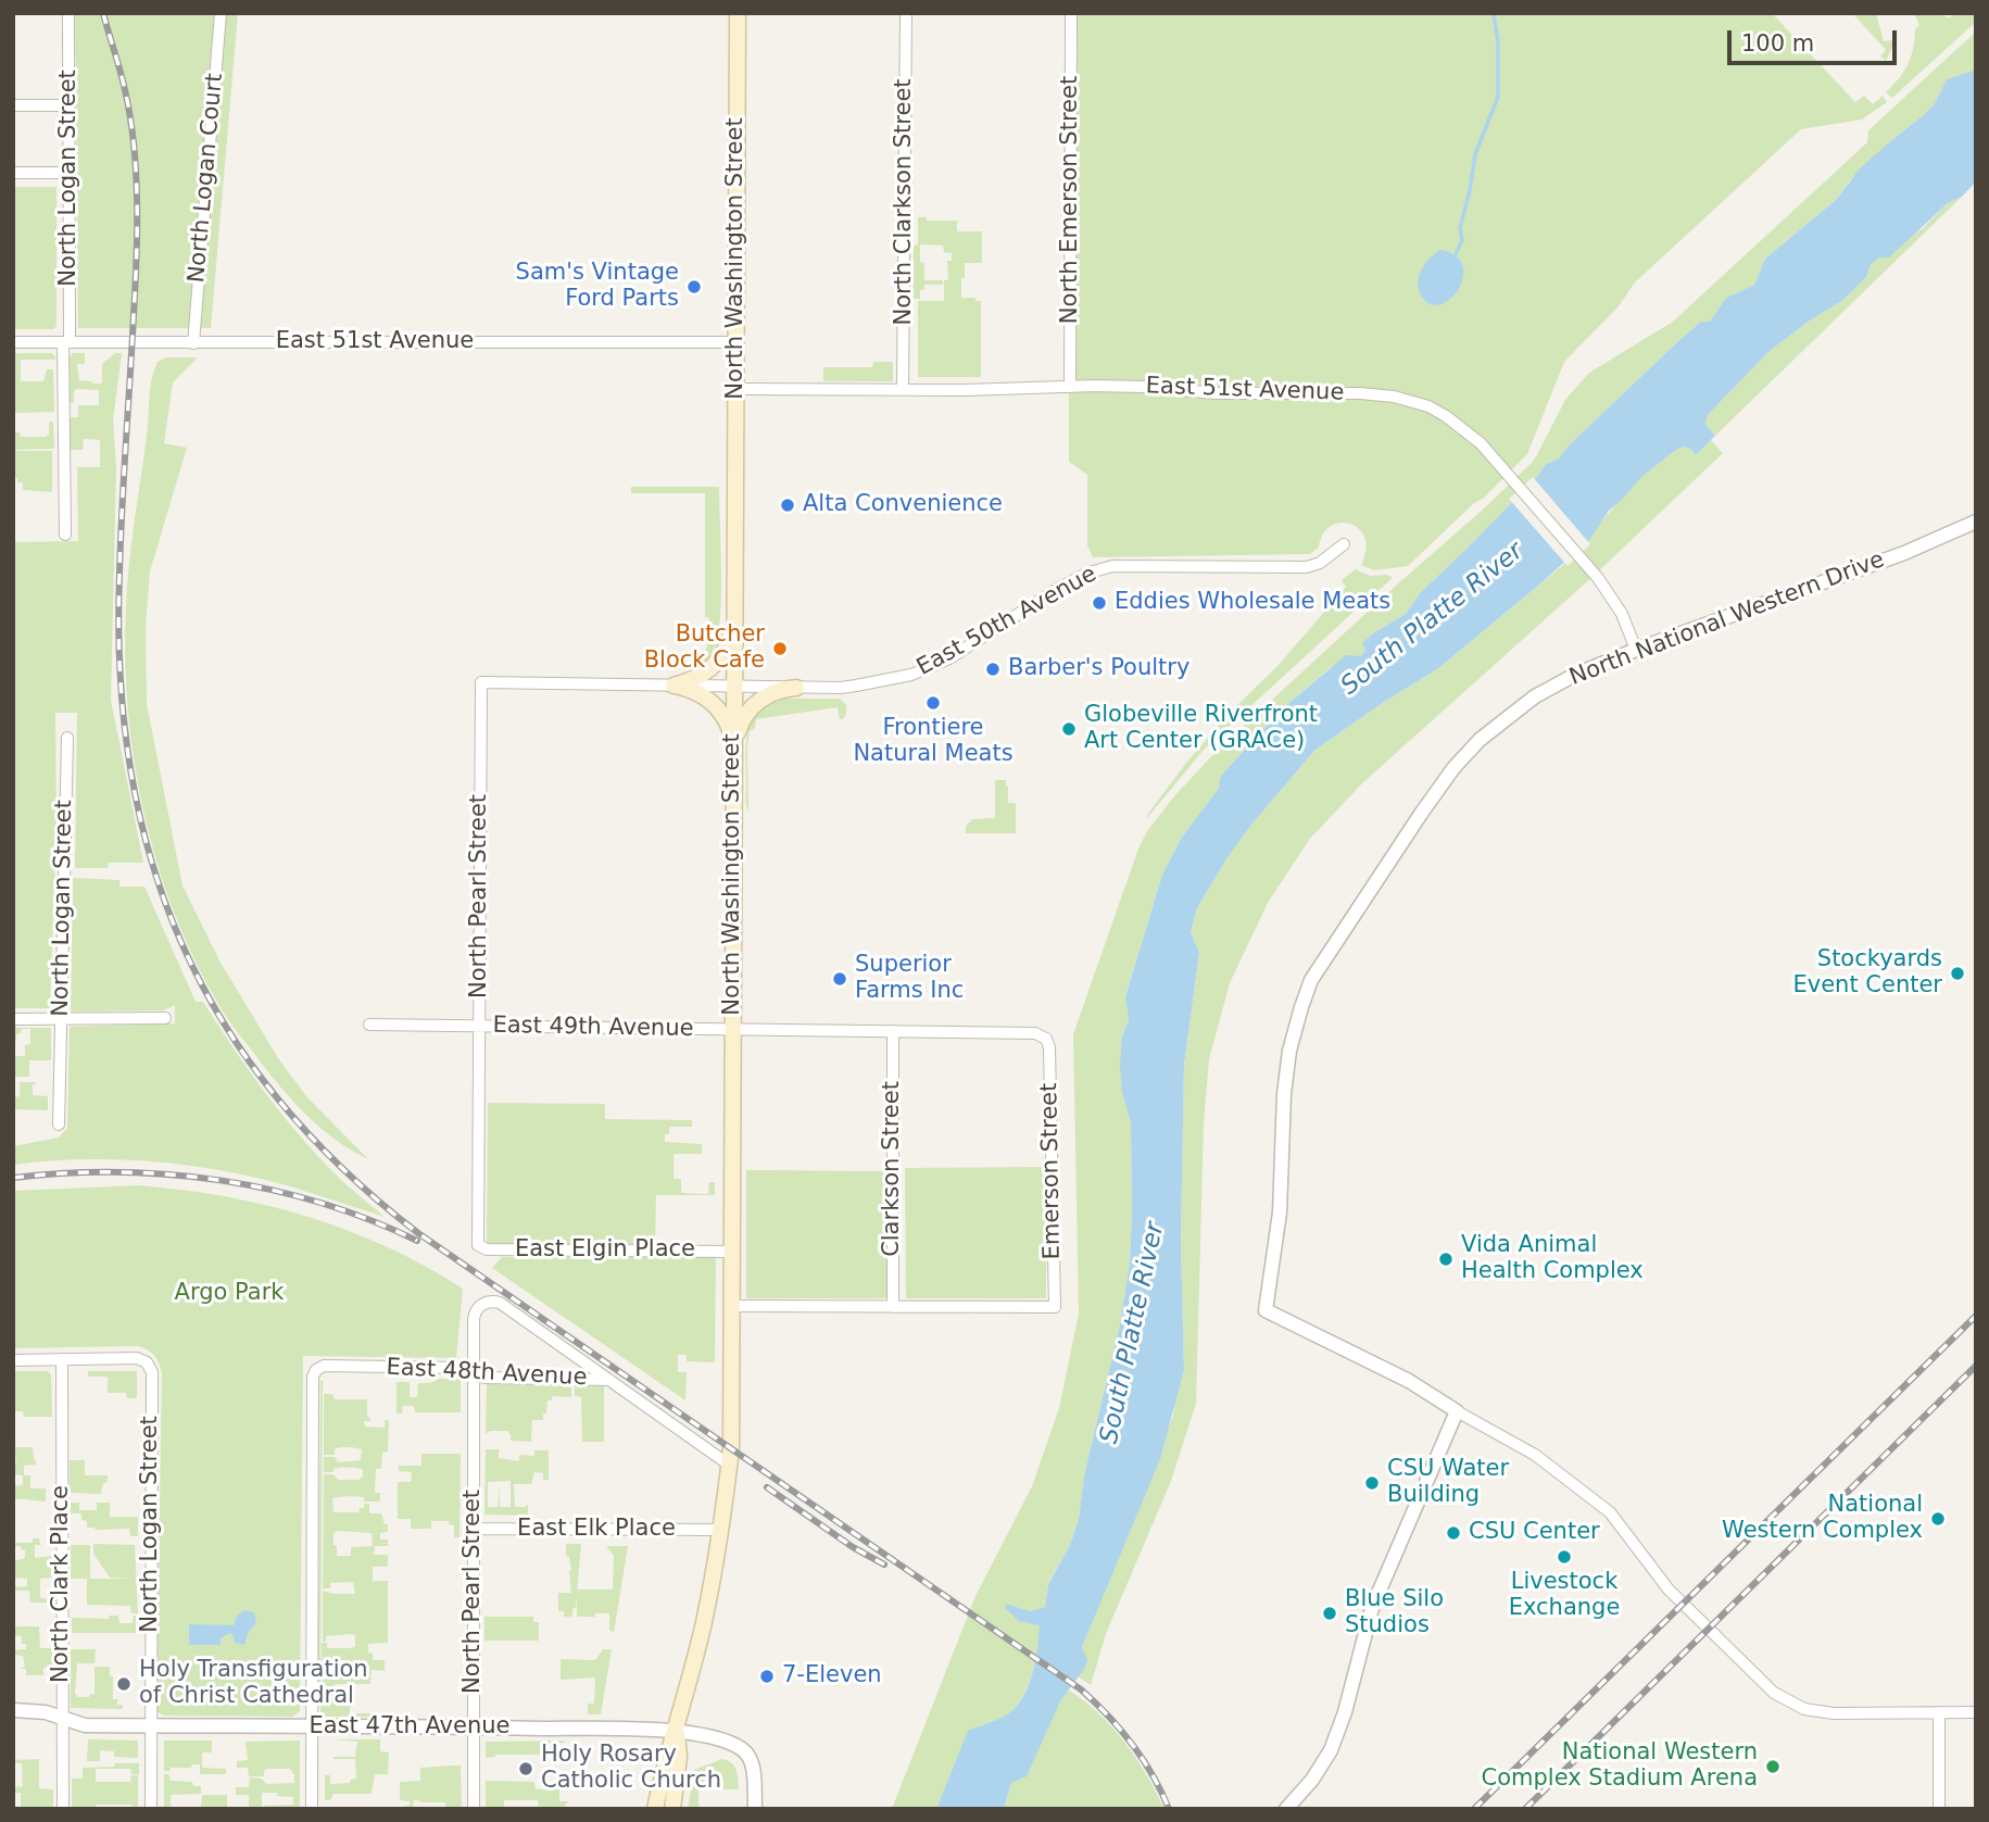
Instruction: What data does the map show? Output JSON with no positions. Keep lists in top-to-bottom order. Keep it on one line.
{"streets":{"main road":["North Washington Street"],"street":["North Logan Street","North Logan Court","North Emerson Street","North Clarkson Street","East 51st Avenue","North National Western Drive","East 50th Avenue","North Pearl Street","East 49th Avenue","Clarkson Street","Emerson Street","East Elgin Place","East 48th Avenue","East Elk Place","North Clark Place","East 47th Avenue"]},"crossings":[["North Logan Street","East 51st Avenue"],["North Logan Street","North Clark Place"],["North Logan Street","East 47th Avenue"],["North Logan Court","East 51st Avenue"],["North Emerson Street","East 51st Avenue"],["North Clarkson Street","East 51st Avenue"],["North Washington Street","East 51st Avenue"],["North Washington Street","East 50th Avenue"],["North Washington Street","East 49th Avenue"],["North Washington Street","East Elgin Place"],["North Washington Street","East 48th Avenue"],["North Washington Street","East Elk Place"],["North Washington Street","East 47th Avenue"],["East 51st Avenue","North National Western Drive"],["East 50th Avenue","North Pearl Street"],["North Pearl Street","East 49th Avenue"],["North Pearl Street","East Elgin Place"],["North Pearl Street","East 48th Avenue"],["North Pearl Street","East Elk Place"],["North Pearl Street","East 47th Avenue"],["East 49th Avenue","Clarkson Street"],["East 49th Avenue","Emerson Street"],["Clarkson Street","Emerson Street"],["East 48th Avenue","East 47th Avenue"],["North Clark Place","East 47th Avenue"]],"water":["South Platte River"],"parks":["Argo Park"],"places":["Sam's Vintage Ford Parts","Alta Convenience","Eddies Wholesale Meats","Butcher Block Cafe","Barber's Poultry","Frontiere Natural Meats","Globeville Riverfront Art Center (GRACe)","Stockyards Event Center","Superior Farms Inc","Vida Animal Health Complex","CSU Water Building","National Western Complex","CSU Center","Livestock Exchange","Blue Silo Studios","7-Eleven","Holy Transfiguration of Christ Cathedral","National Western Complex Stadium Arena","Holy Rosary Catholic Church"],"scale_bar":"100 m"}
